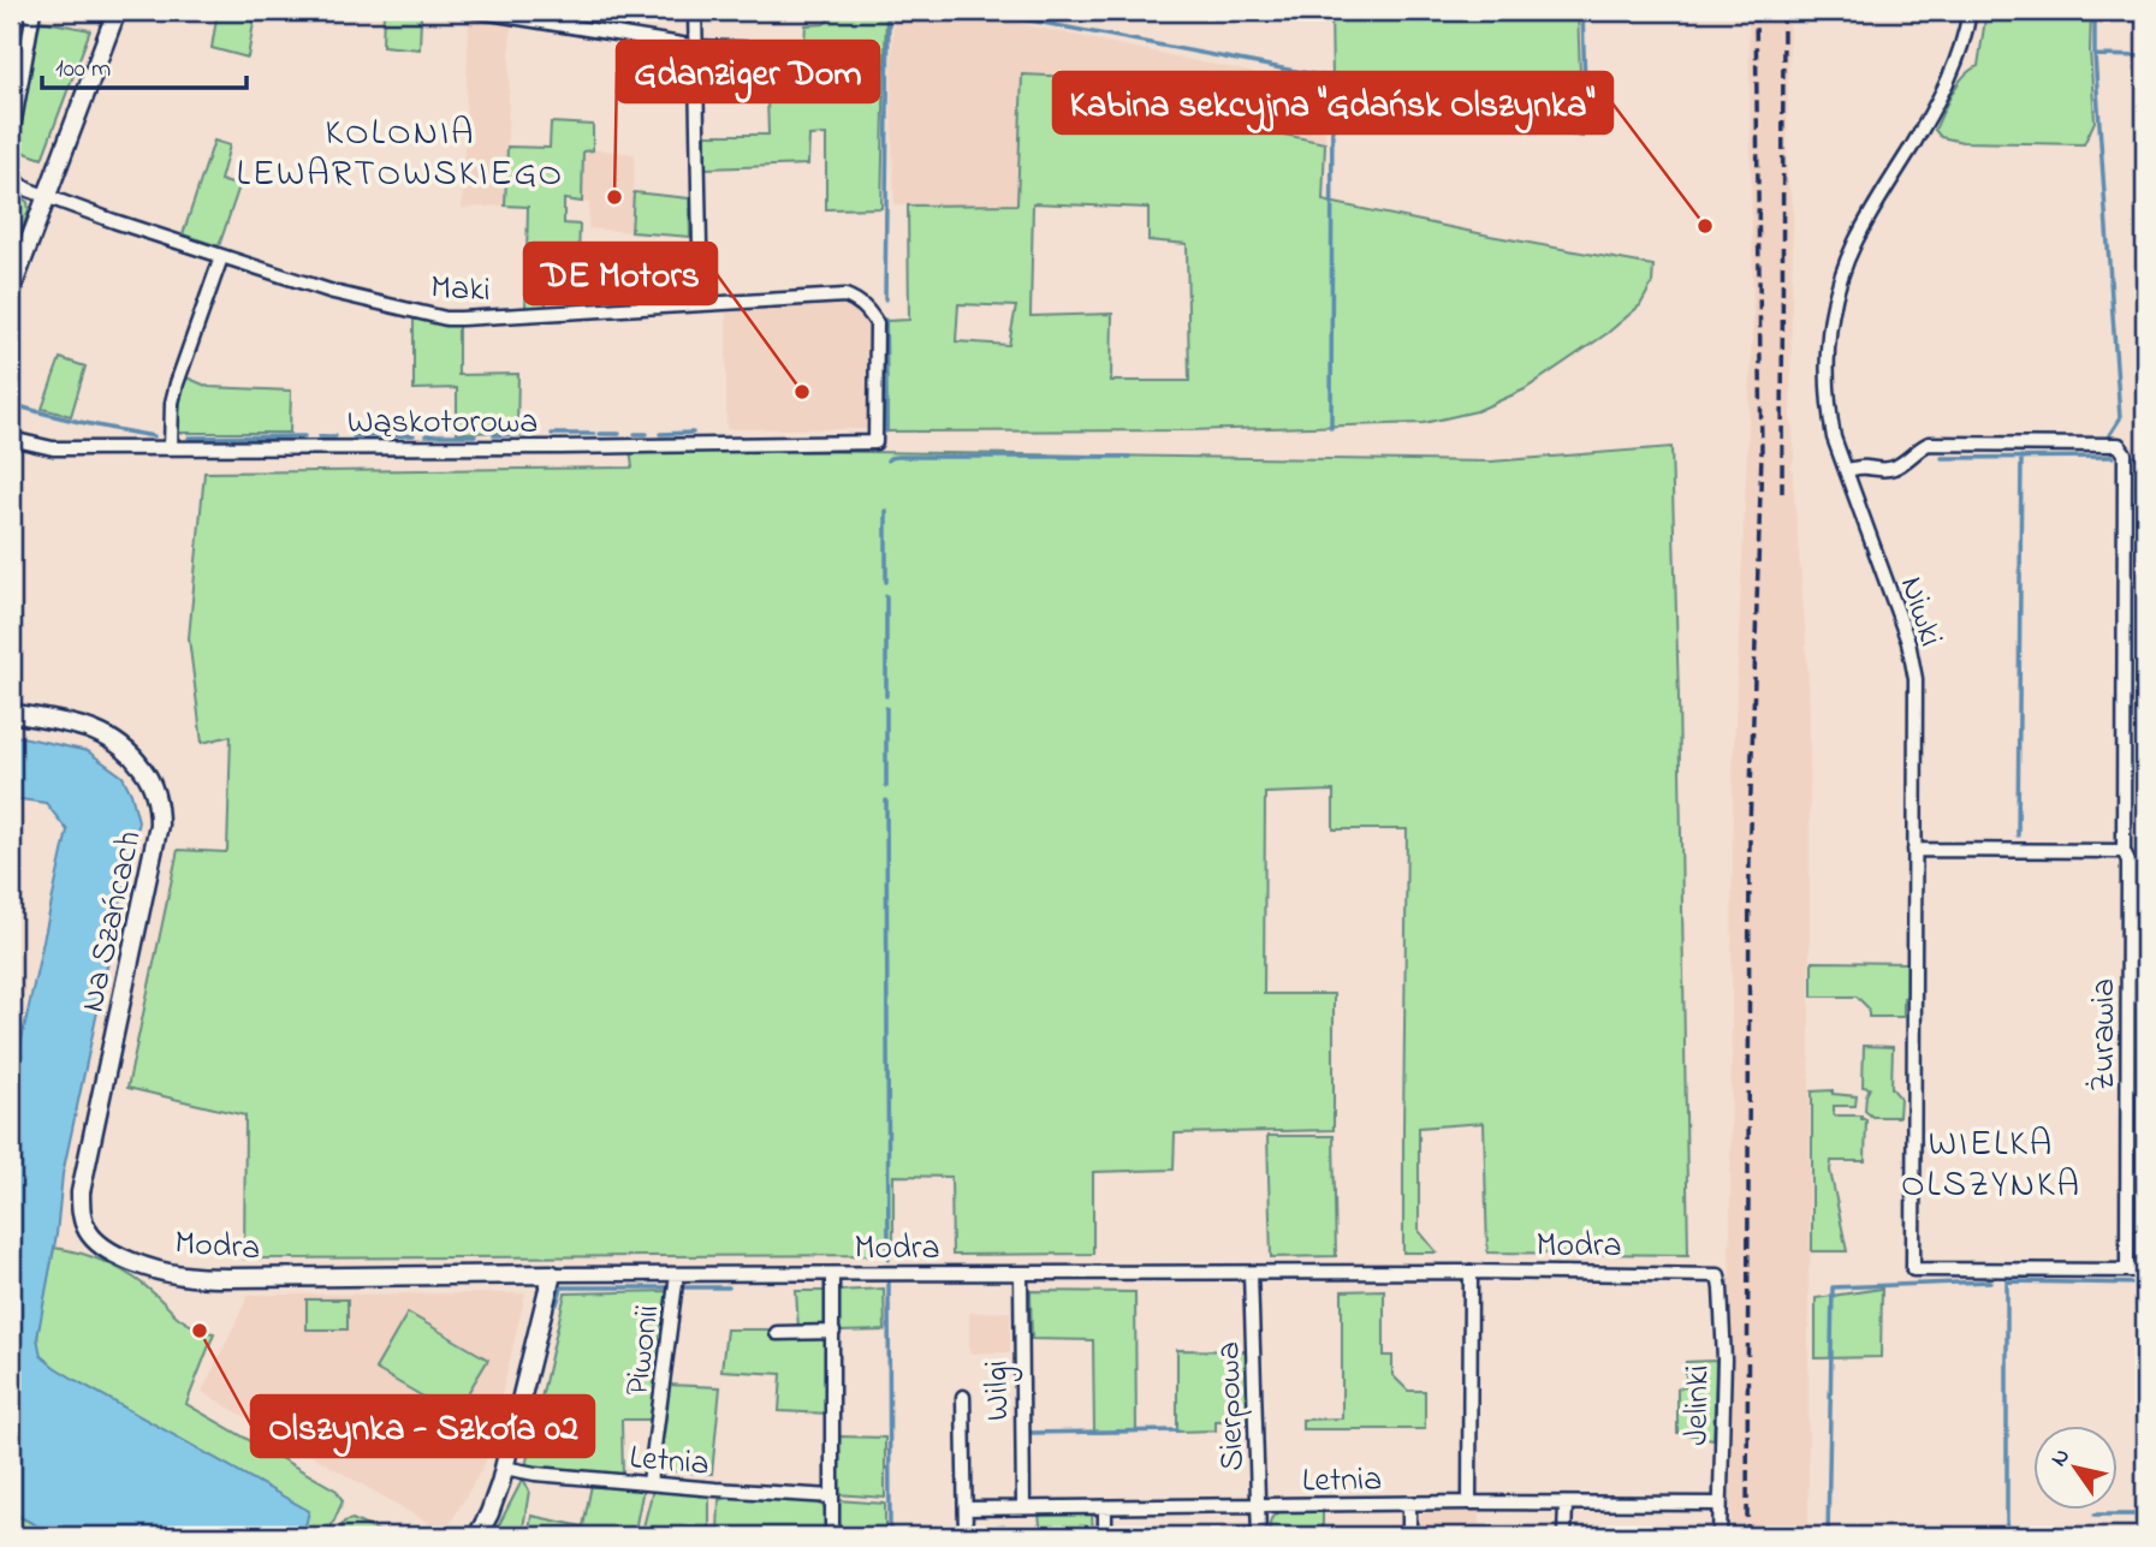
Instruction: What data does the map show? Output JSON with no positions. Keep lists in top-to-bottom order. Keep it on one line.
{"streets":{"street":["Maki","Wąskotorowa","Niwki","Na Szańcach","Żurawia","Modra","Piwonii","Wilgi","Jelinki","Sierpowa","Letnia"]},"crossings":[["Maki","Wąskotorowa"],["Niwki","Żurawia"],["Na Szańcach","Modra"],["Modra","Piwonii"],["Modra","Wilgi"],["Modra","Jelinki"],["Modra","Sierpowa"],["Piwonii","Letnia"],["Wilgi","Letnia"],["Jelinki","Letnia"],["Sierpowa","Letnia"]],"districts":["KOLONIA LEWARTOWSKIEGO","WIELKA OLSZYNKA"],"places":["Gdanziger Dom","Kabina sekcyjna \"Gdańsk Olszynka\"","DE Motors","Olszynka - Szkoła 02"],"scale_bar":"100 m","north":"top left"}
